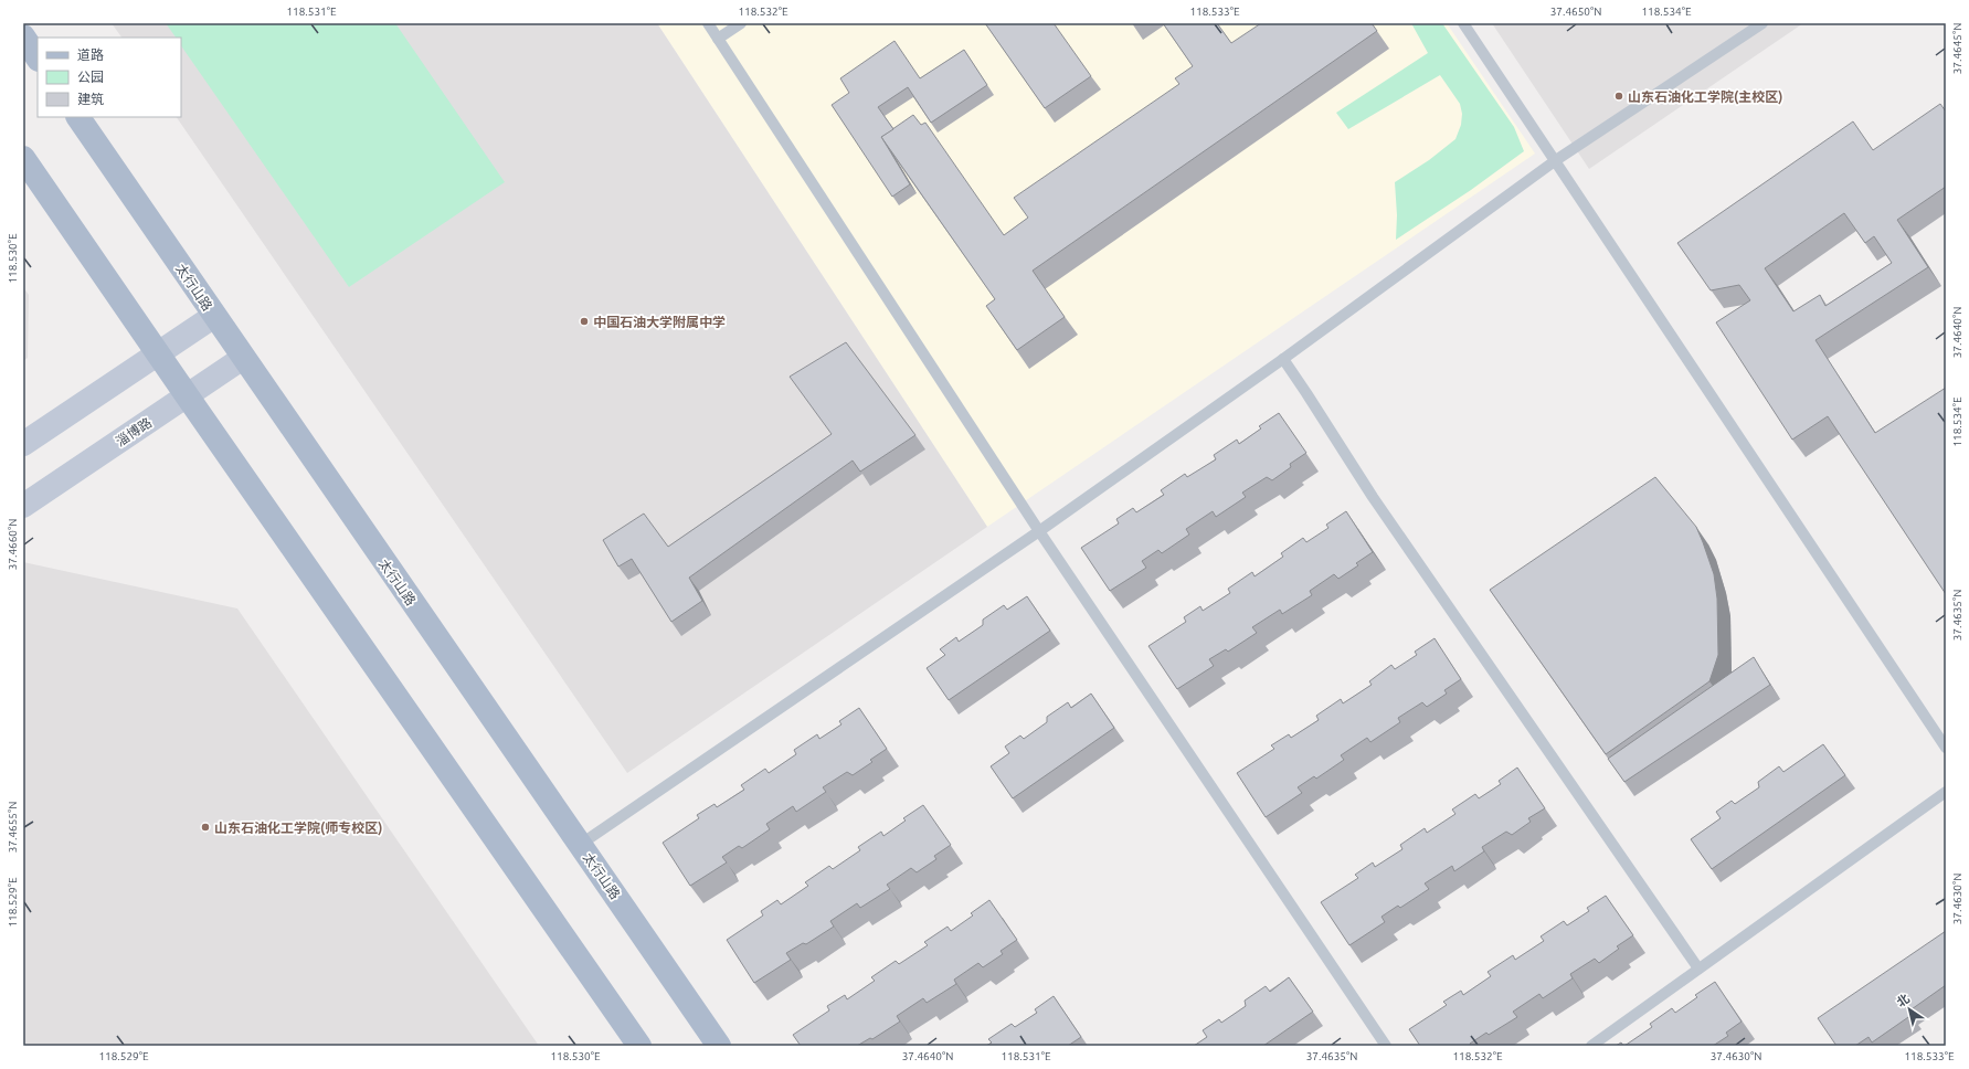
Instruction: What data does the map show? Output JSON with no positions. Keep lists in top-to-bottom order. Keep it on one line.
{"streets":{"main road":["太行山路","淄博路"]},"crossings":[["太行山路","淄博路"]],"places":["山东石油化工学院(主校区)","中国石油大学附属中学","山东石油化工学院(师专校区)"],"legend":["道路","公园","建筑"],"north":"top left","coordinates":["118.531°E","118.532°E","118.533°E","37.4650°N","118.534°E","37.4645°N","118.530°E","37.4640°N","37.4660°N","37.4635°N","37.4655°N","37.4630°N","118.529°E"]}
